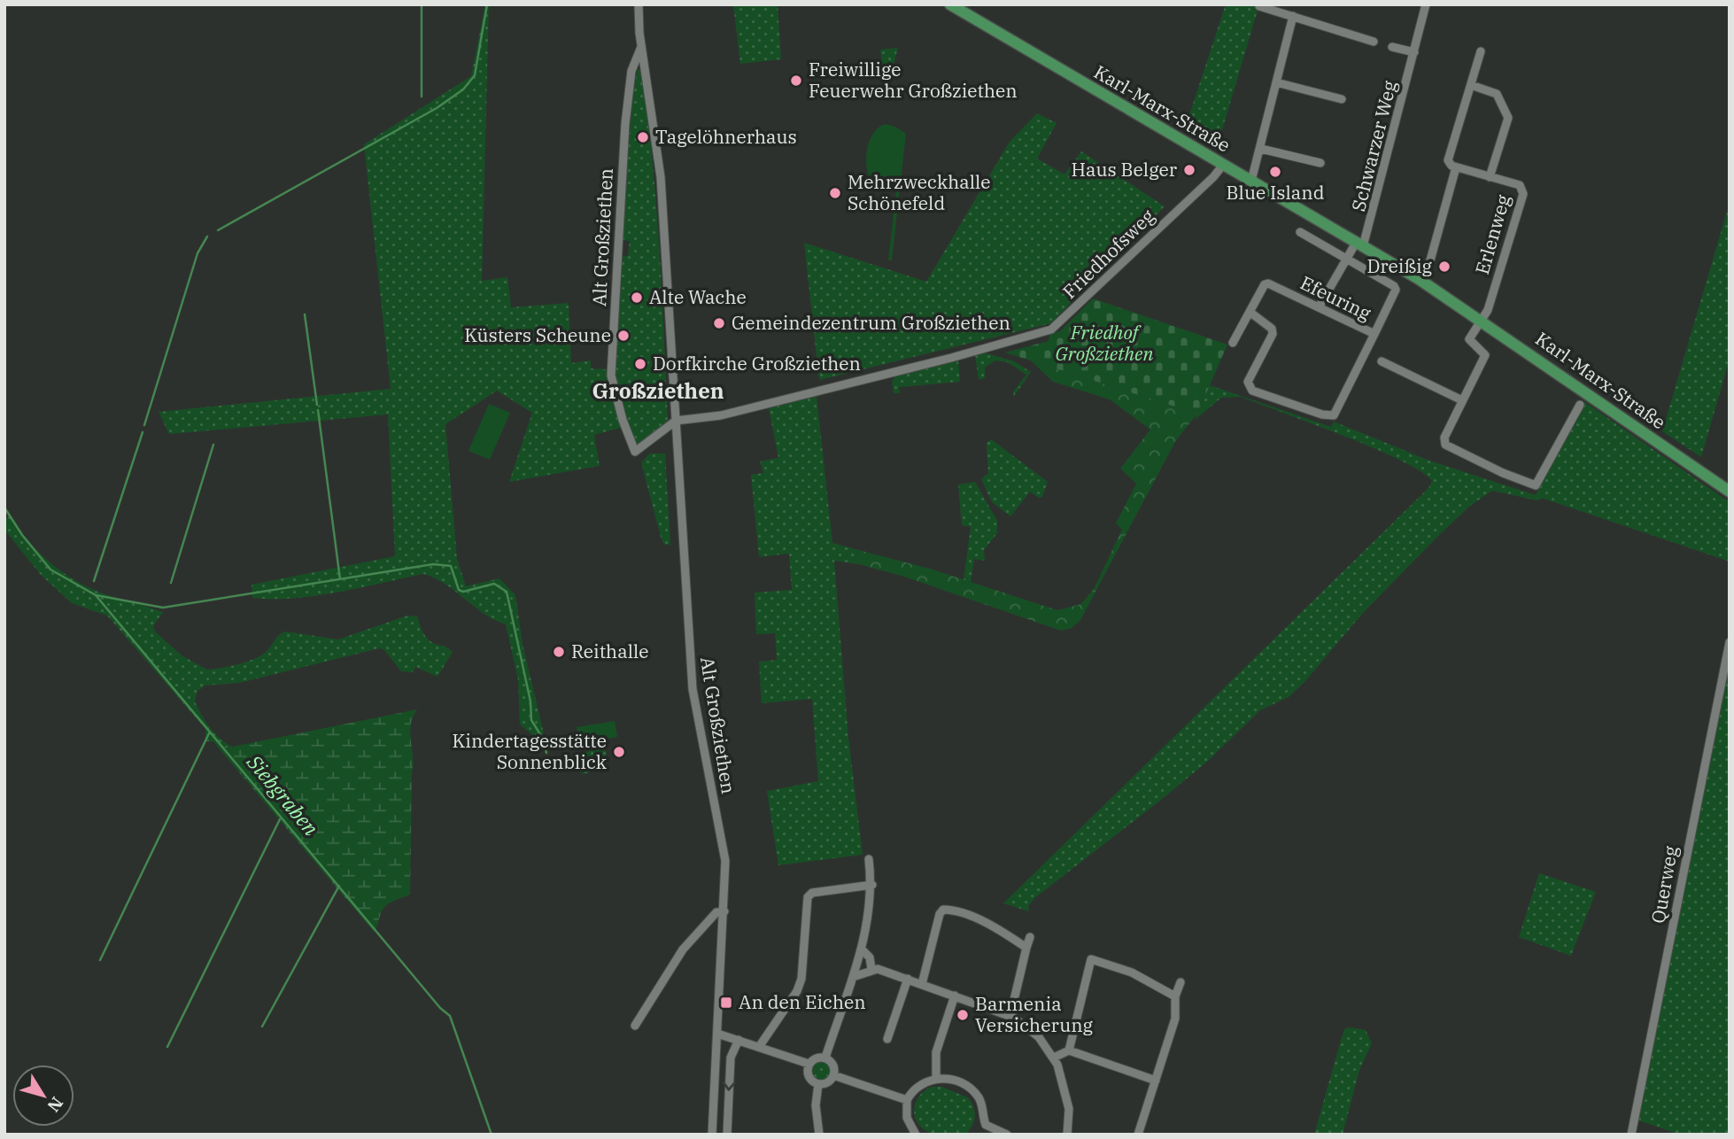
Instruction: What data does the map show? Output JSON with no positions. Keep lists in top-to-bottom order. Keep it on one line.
{"streets":{"main road":["Karl-Marx-Straße"],"street":["Schwarzer Weg","Erlenweg","Alt Großziethen","Friedhofsweg","Efeuring","Querweg"]},"crossings":[["Karl-Marx-Straße","Schwarzer Weg"],["Karl-Marx-Straße","Erlenweg"],["Karl-Marx-Straße","Friedhofsweg"],["Alt Großziethen","Friedhofsweg"]],"districts":["Großziethen"],"water":["Siebgraben"],"parks":["Friedhof Großziethen"],"places":{"other":["Freiwillige Feuerwehr Großziethen","Tagelöhnerhaus","Haus Belger","Blue Island","Mehrzweckhalle Schönefeld","Dreißig","Alte Wache","Gemeindezentrum Großziethen","Küsters Scheune","Dorfkirche Großziethen","Reithalle","Kindertagesstätte Sonnenblick","Barmenia Versicherung"],"transit":["An den Eichen"]},"north":"bottom right"}
